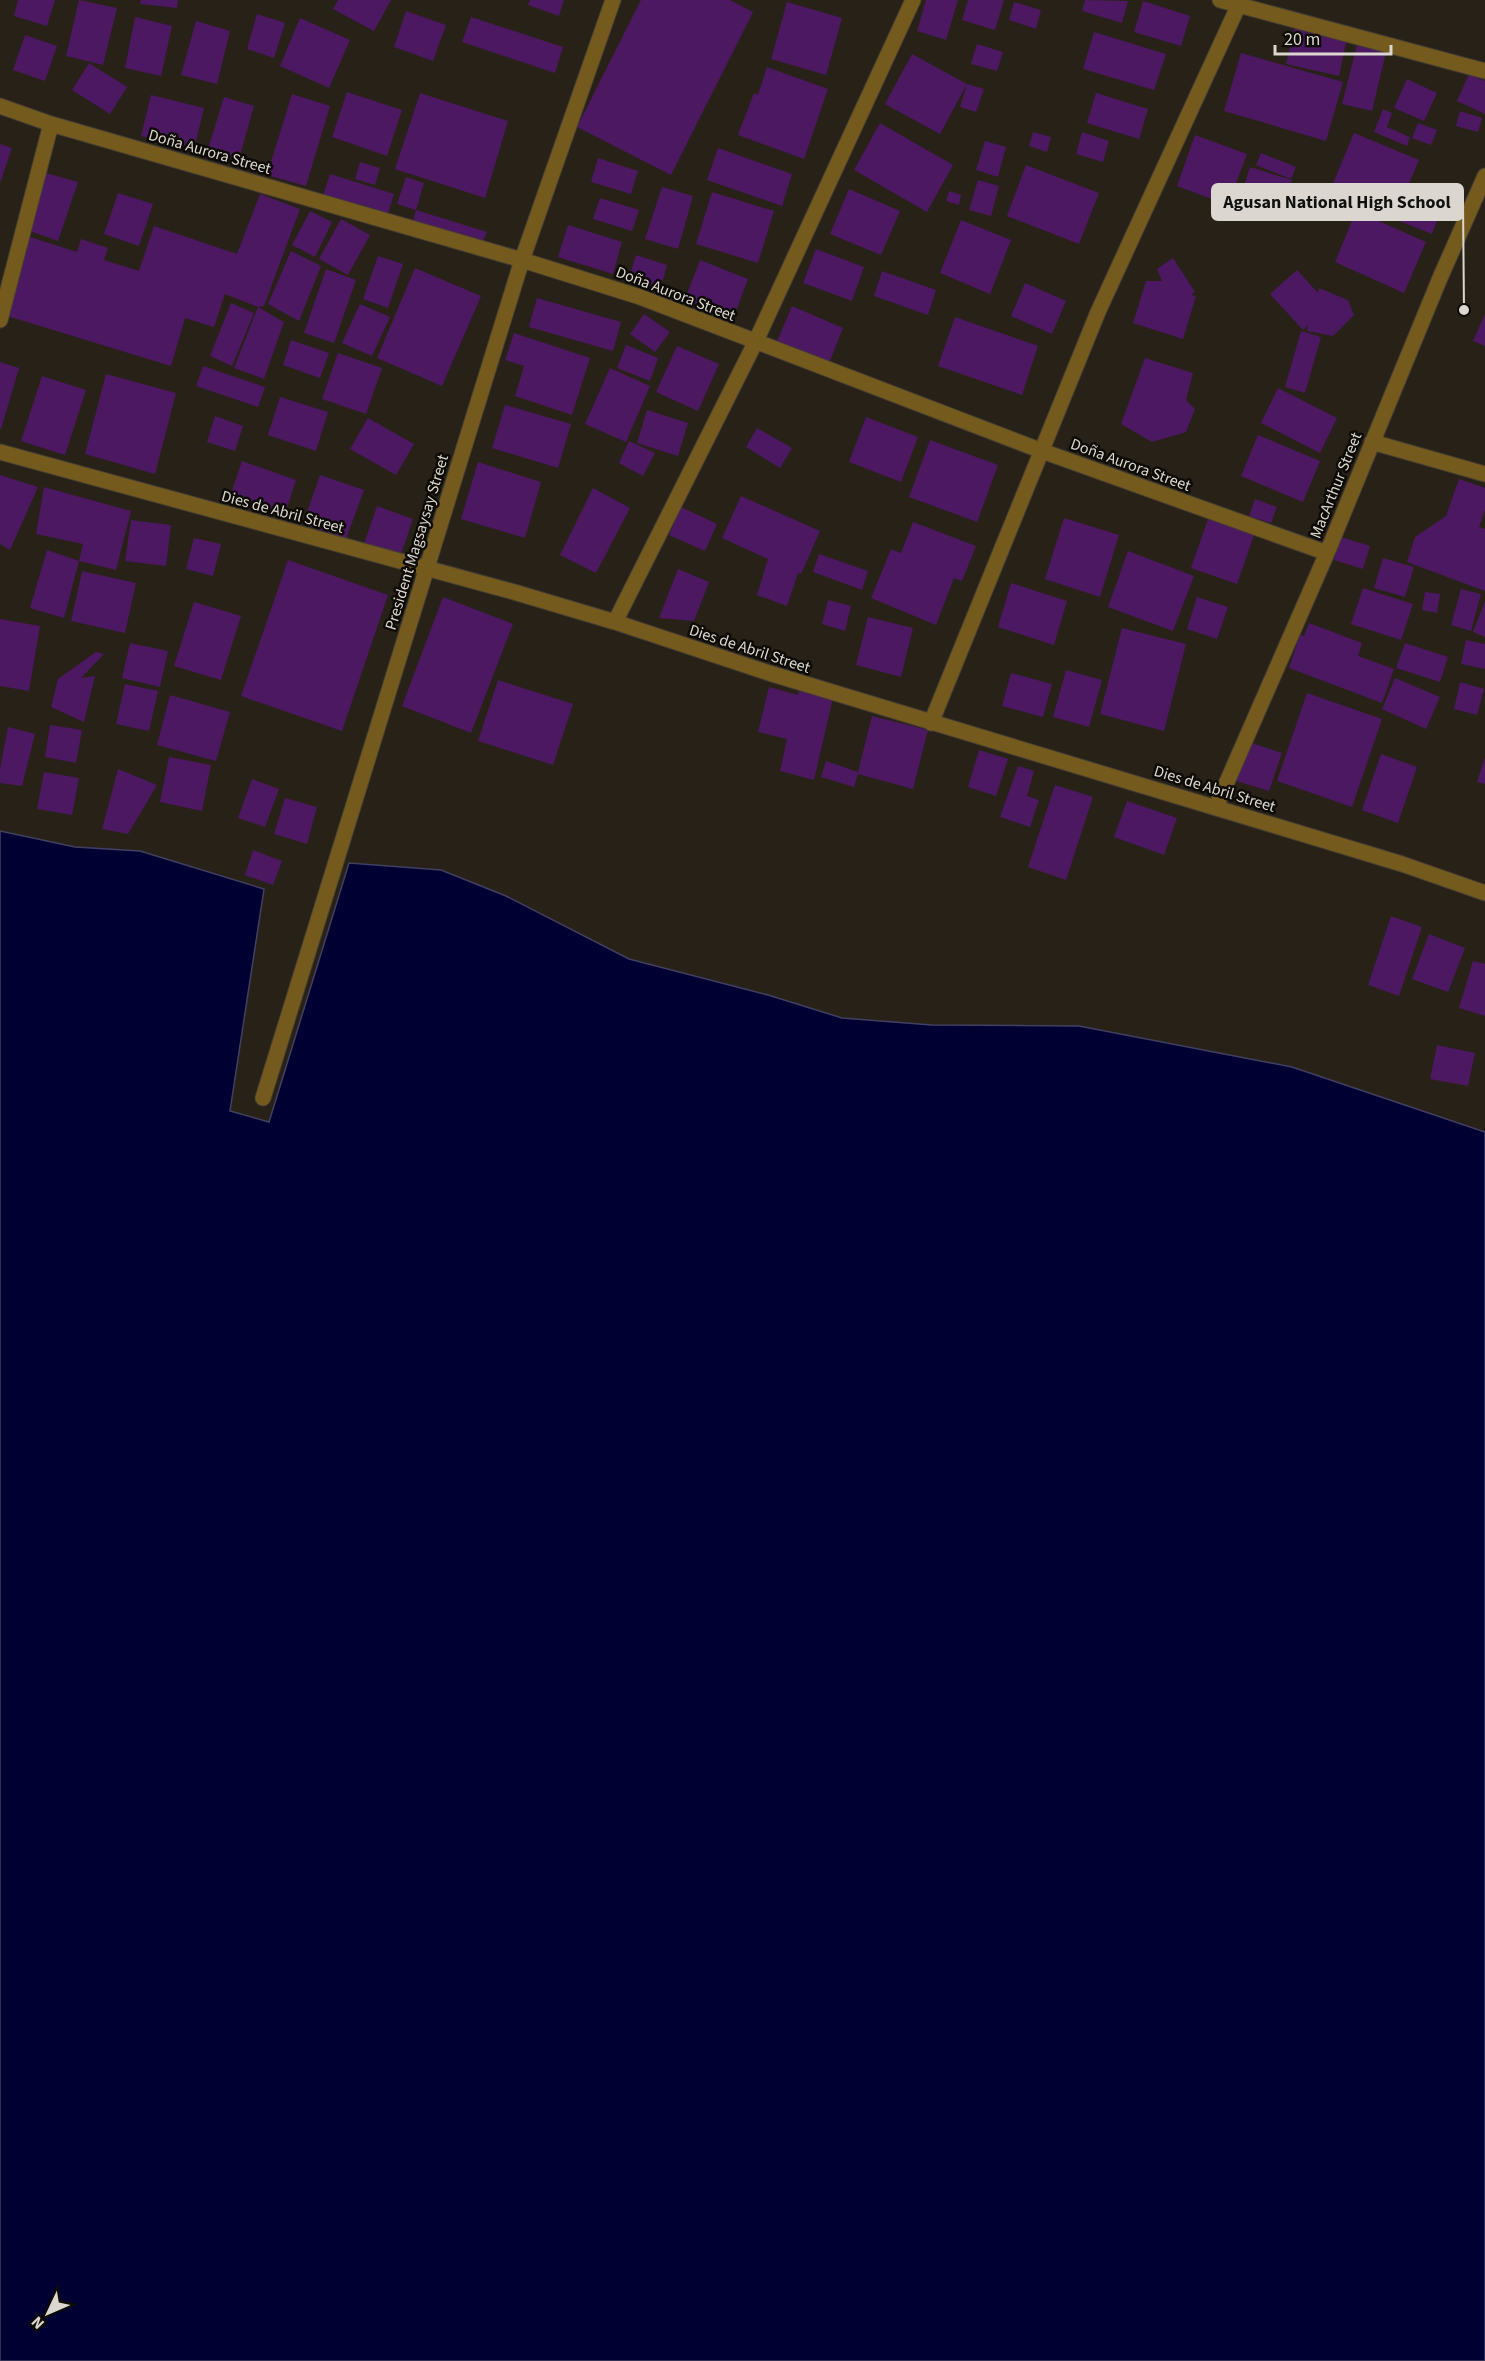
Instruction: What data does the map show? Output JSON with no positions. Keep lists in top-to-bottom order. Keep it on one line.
{"streets":{"street":["Doña Aurora Street","MacArthur Street","Dies de Abril Street","President Magsaysay Street"]},"crossings":[["Doña Aurora Street","MacArthur Street"],["Doña Aurora Street","President Magsaysay Street"],["MacArthur Street","Dies de Abril Street"],["Dies de Abril Street","President Magsaysay Street"]],"places":["Agusan National High School"],"scale_bar":"20 m","north":"bottom left"}
